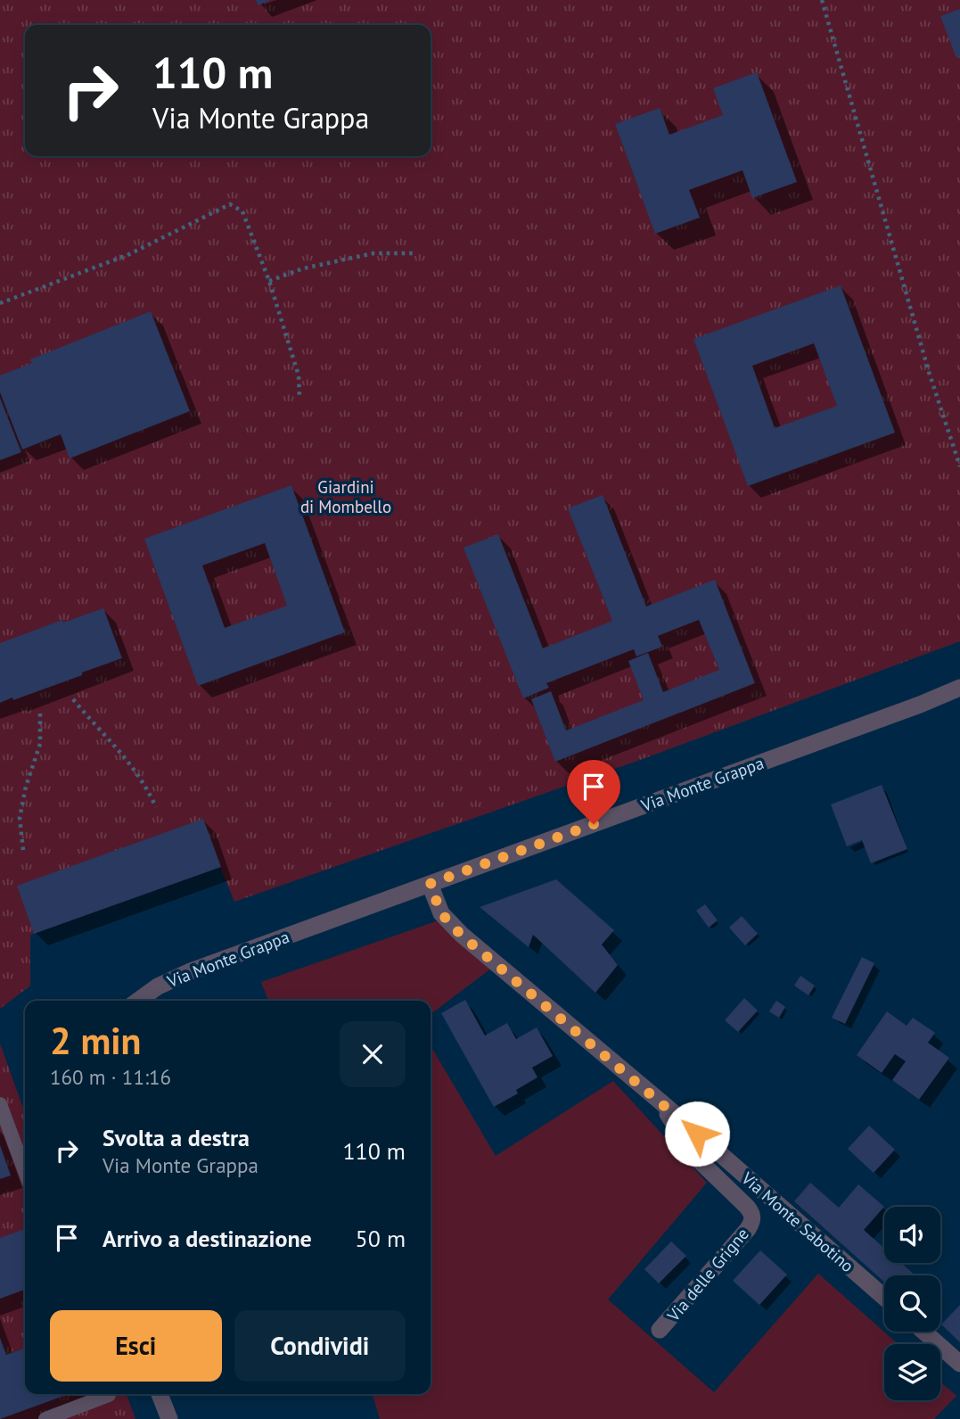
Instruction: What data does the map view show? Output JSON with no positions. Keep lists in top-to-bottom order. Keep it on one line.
{"streets":{"street":["Via Monte Grappa","Via Monte Sabotino","Via delle Grigne"]},"crossings":[["Via Monte Grappa","Via Monte Sabotino"],["Via Monte Sabotino","Via delle Grigne"]],"parks":["Giardini di Mombello"],"page":{"turn":["110 m","Via Monte Grappa"],"heading":["2 min","160 m · 11:16"],"list":[{"name":"Svolta a destra","note":"Via Monte Grappa","value":"110 m"},{"name":"Arrivo a destinazione","value":"50 m"}],"buttons":["Esci","Condividi"]}}
